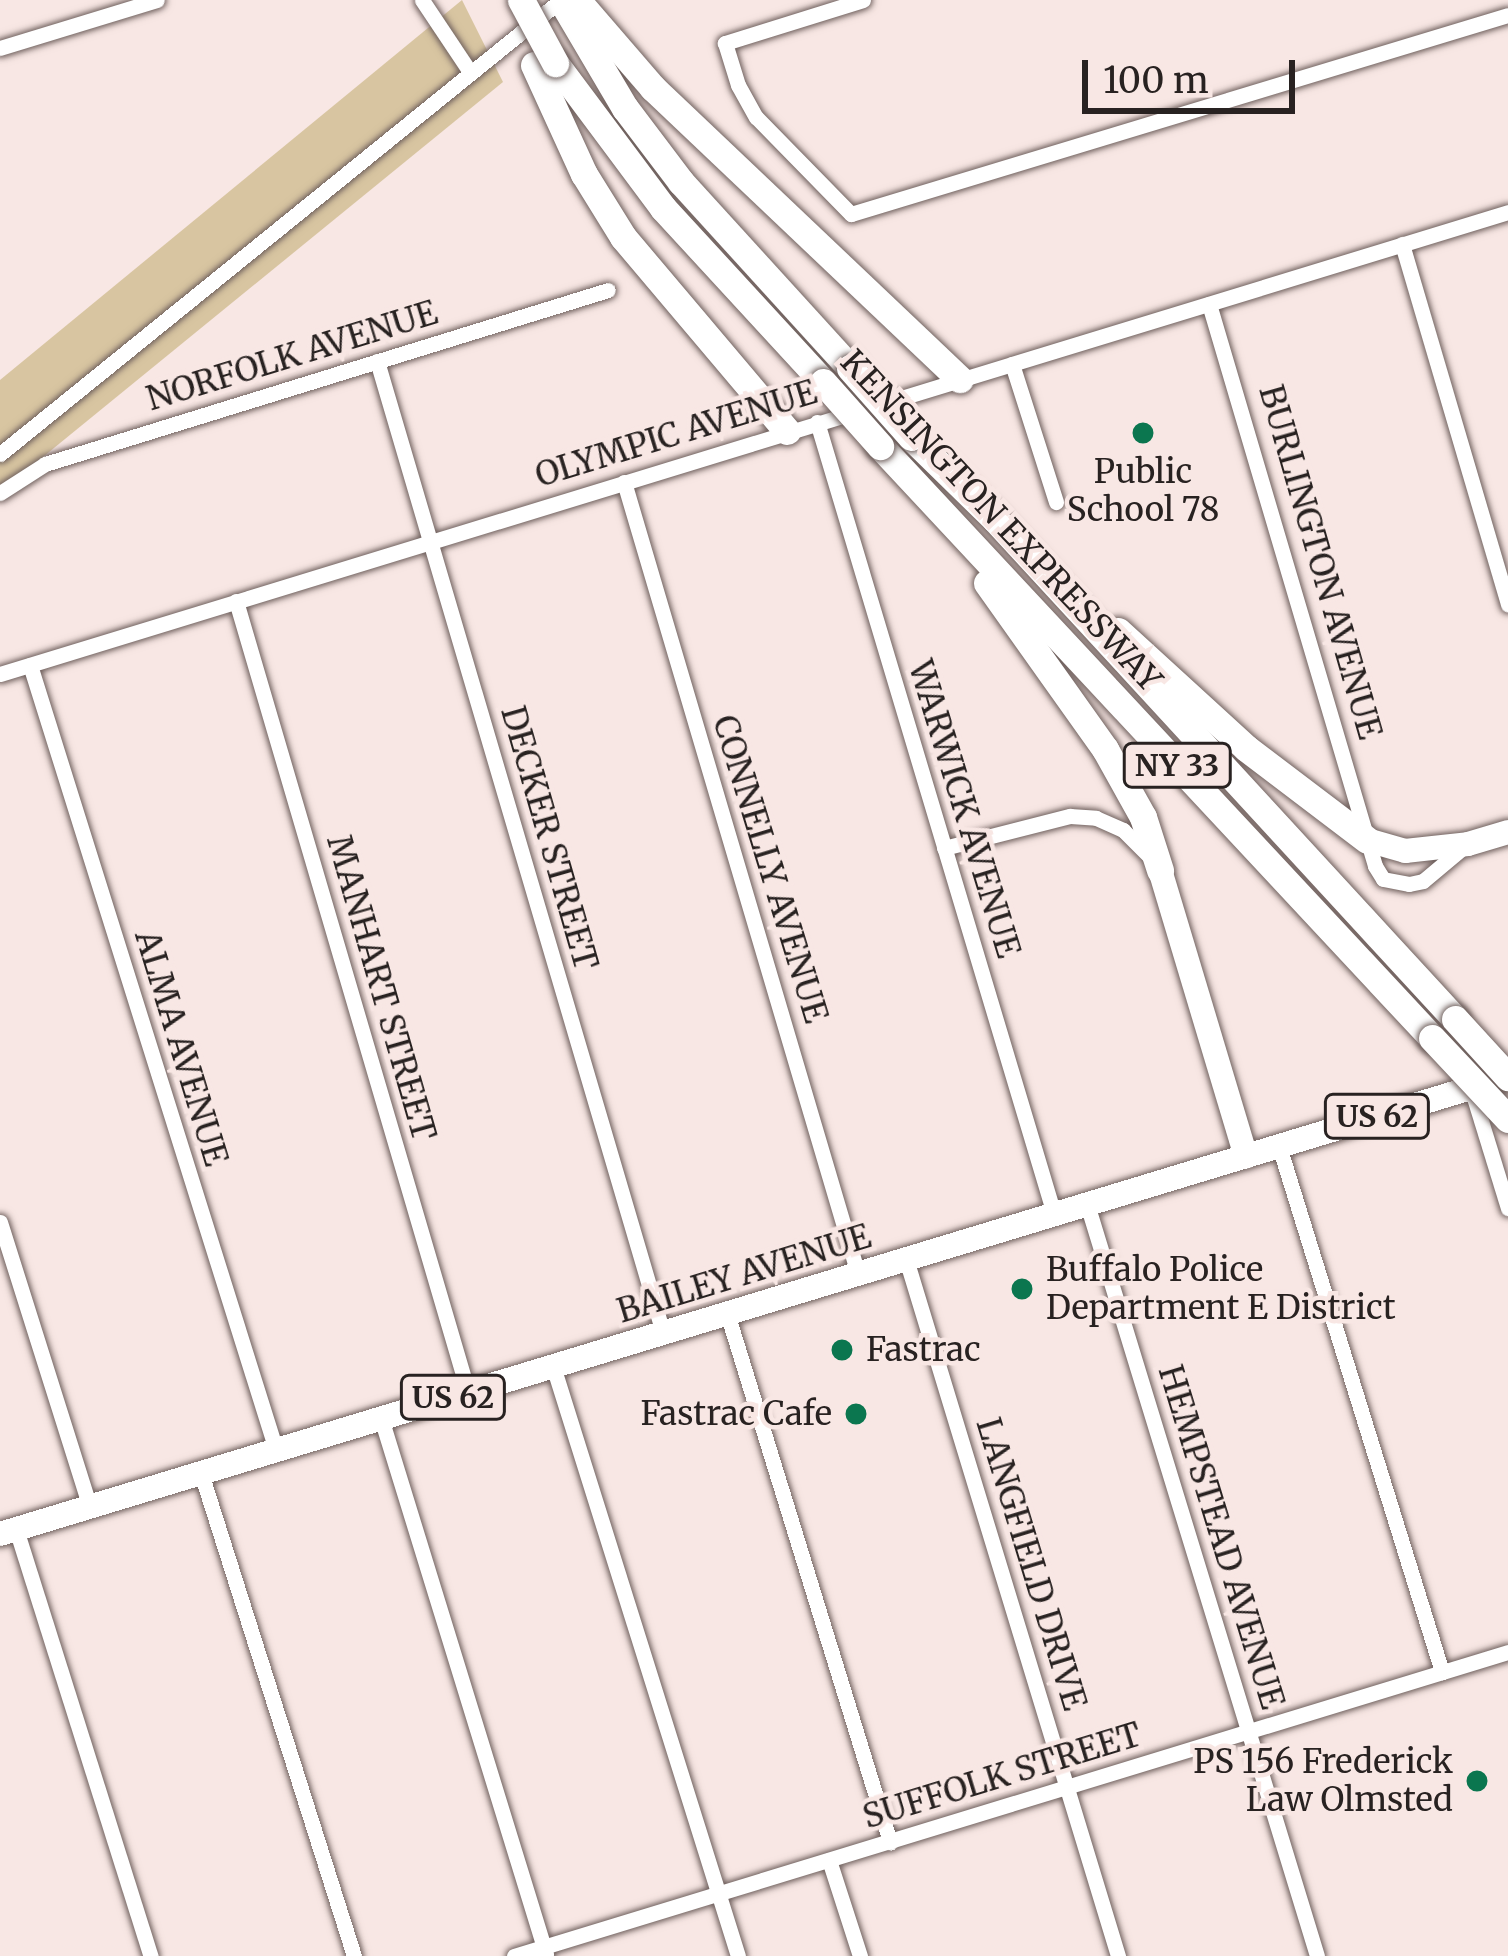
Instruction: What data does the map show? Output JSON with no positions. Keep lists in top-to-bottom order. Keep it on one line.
{"streets":{"highway":["KENSINGTON EXPRESSWAY","NY 33"],"main road":["US 62","BAILEY AVENUE"],"street":["NORFOLK AVENUE","OLYMPIC AVENUE","BURLINGTON AVENUE","WARWICK AVENUE","DECKER STREET","CONNELLY AVENUE","MANHART STREET","ALMA AVENUE","HEMPSTEAD AVENUE","LANGFIELD DRIVE","SUFFOLK STREET"]},"crossings":[["NORFOLK AVENUE","DECKER STREET"],["OLYMPIC AVENUE","BURLINGTON AVENUE"],["OLYMPIC AVENUE","WARWICK AVENUE"],["OLYMPIC AVENUE","DECKER STREET"],["OLYMPIC AVENUE","CONNELLY AVENUE"],["OLYMPIC AVENUE","MANHART STREET"],["OLYMPIC AVENUE","ALMA AVENUE"],["KENSINGTON EXPRESSWAY","BAILEY AVENUE"],["WARWICK AVENUE","BAILEY AVENUE"],["DECKER STREET","BAILEY AVENUE"],["CONNELLY AVENUE","BAILEY AVENUE"],["MANHART STREET","BAILEY AVENUE"],["ALMA AVENUE","BAILEY AVENUE"],["BAILEY AVENUE","HEMPSTEAD AVENUE"],["BAILEY AVENUE","LANGFIELD DRIVE"],["HEMPSTEAD AVENUE","SUFFOLK STREET"],["LANGFIELD DRIVE","SUFFOLK STREET"]],"places":["Public School 78","Buffalo Police Department E District","Fastrac","Fastrac Cafe","PS 156 Frederick Law Olmsted"],"scale_bar":"100 m"}
